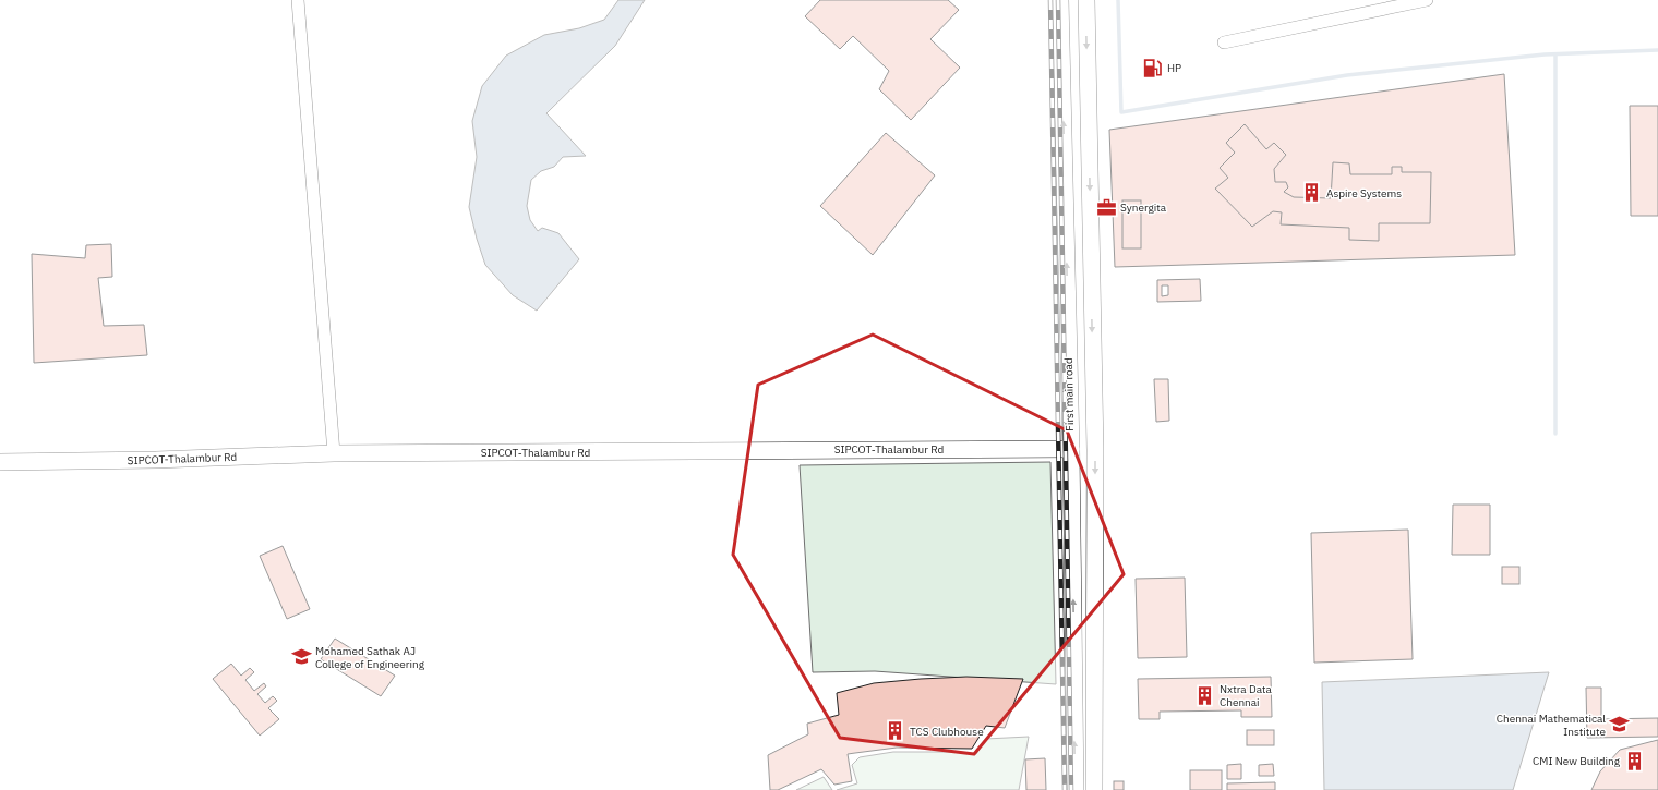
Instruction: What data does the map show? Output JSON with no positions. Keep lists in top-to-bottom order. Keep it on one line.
{"streets":{"street":["First main road","SIPCOT-Thalambur Rd"]},"crossings":[["First main road","SIPCOT-Thalambur Rd"]],"places":{"fuel station":["HP"],"building":["Aspire Systems","Nxtra Data Chennai","TCS Clubhouse","CMI New Building"],"office":["Synergita"],"school or university":["Mohamed Sathak AJ College of Engineering","Chennai Mathematical Institute"]}}
